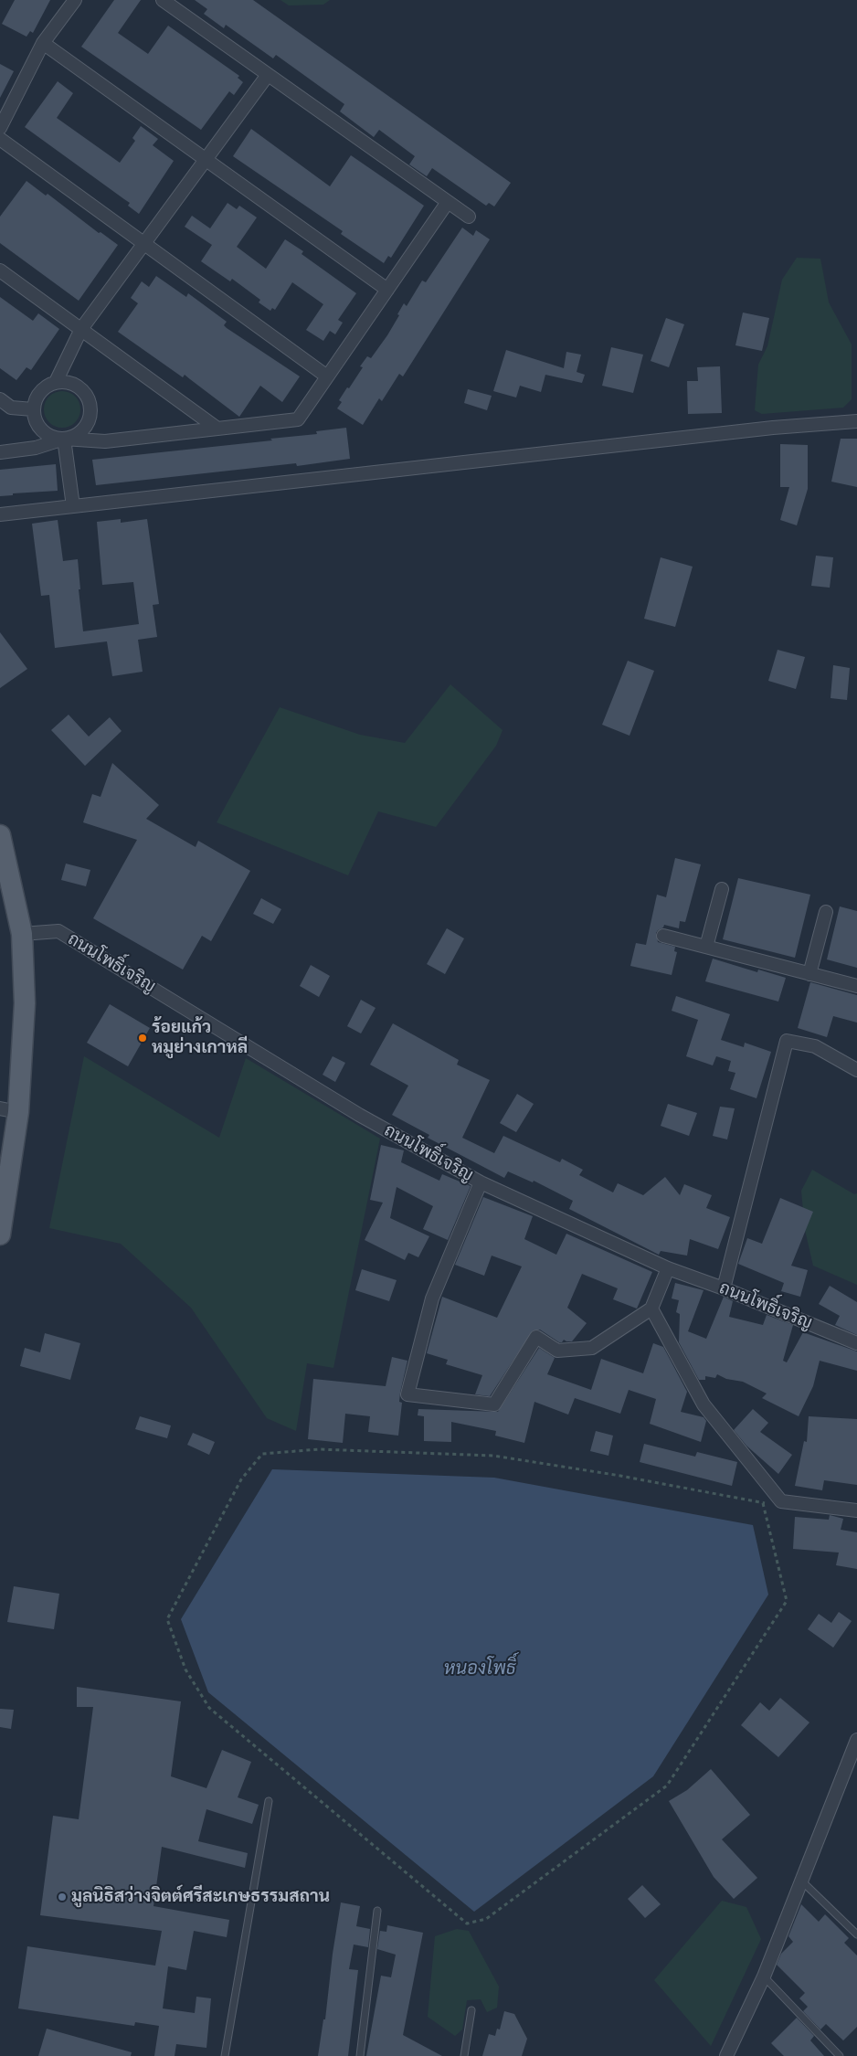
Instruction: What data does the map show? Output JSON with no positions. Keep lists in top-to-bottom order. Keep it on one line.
{"streets":{"street":["ถนนโพธิ์เจริญ"]},"water":["หนองโพธิ์"],"places":["ร้อยแก้ว หมูย่างเกาหลี","มูลนิธิสว่างจิตต์ศรีสะเกษธรรมสถาน"]}
